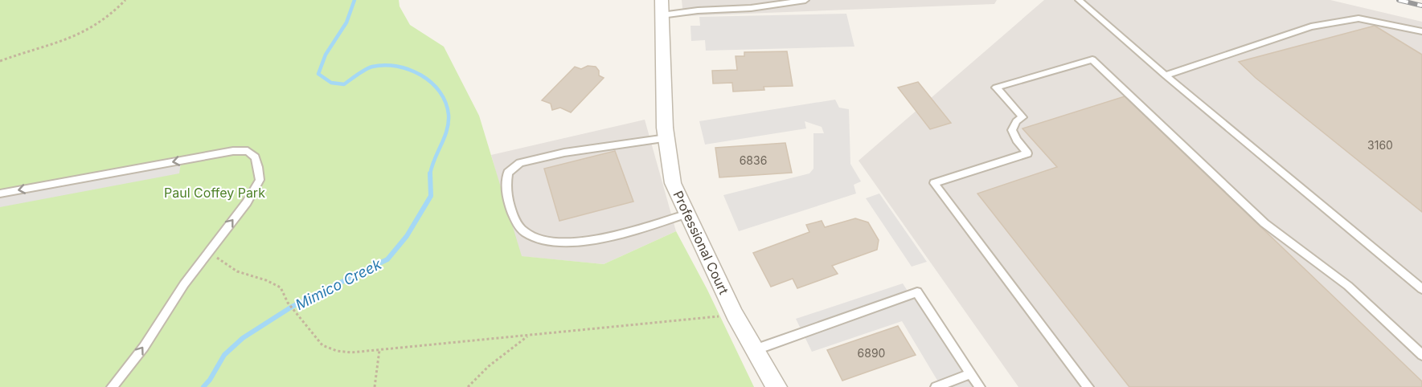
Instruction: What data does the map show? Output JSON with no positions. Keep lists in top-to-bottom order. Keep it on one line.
{"streets":{"street":["Professional Court"]},"water":["Mimico Creek"],"parks":["Paul Coffey Park"],"house_numbers":["3160","6836","6890"]}
